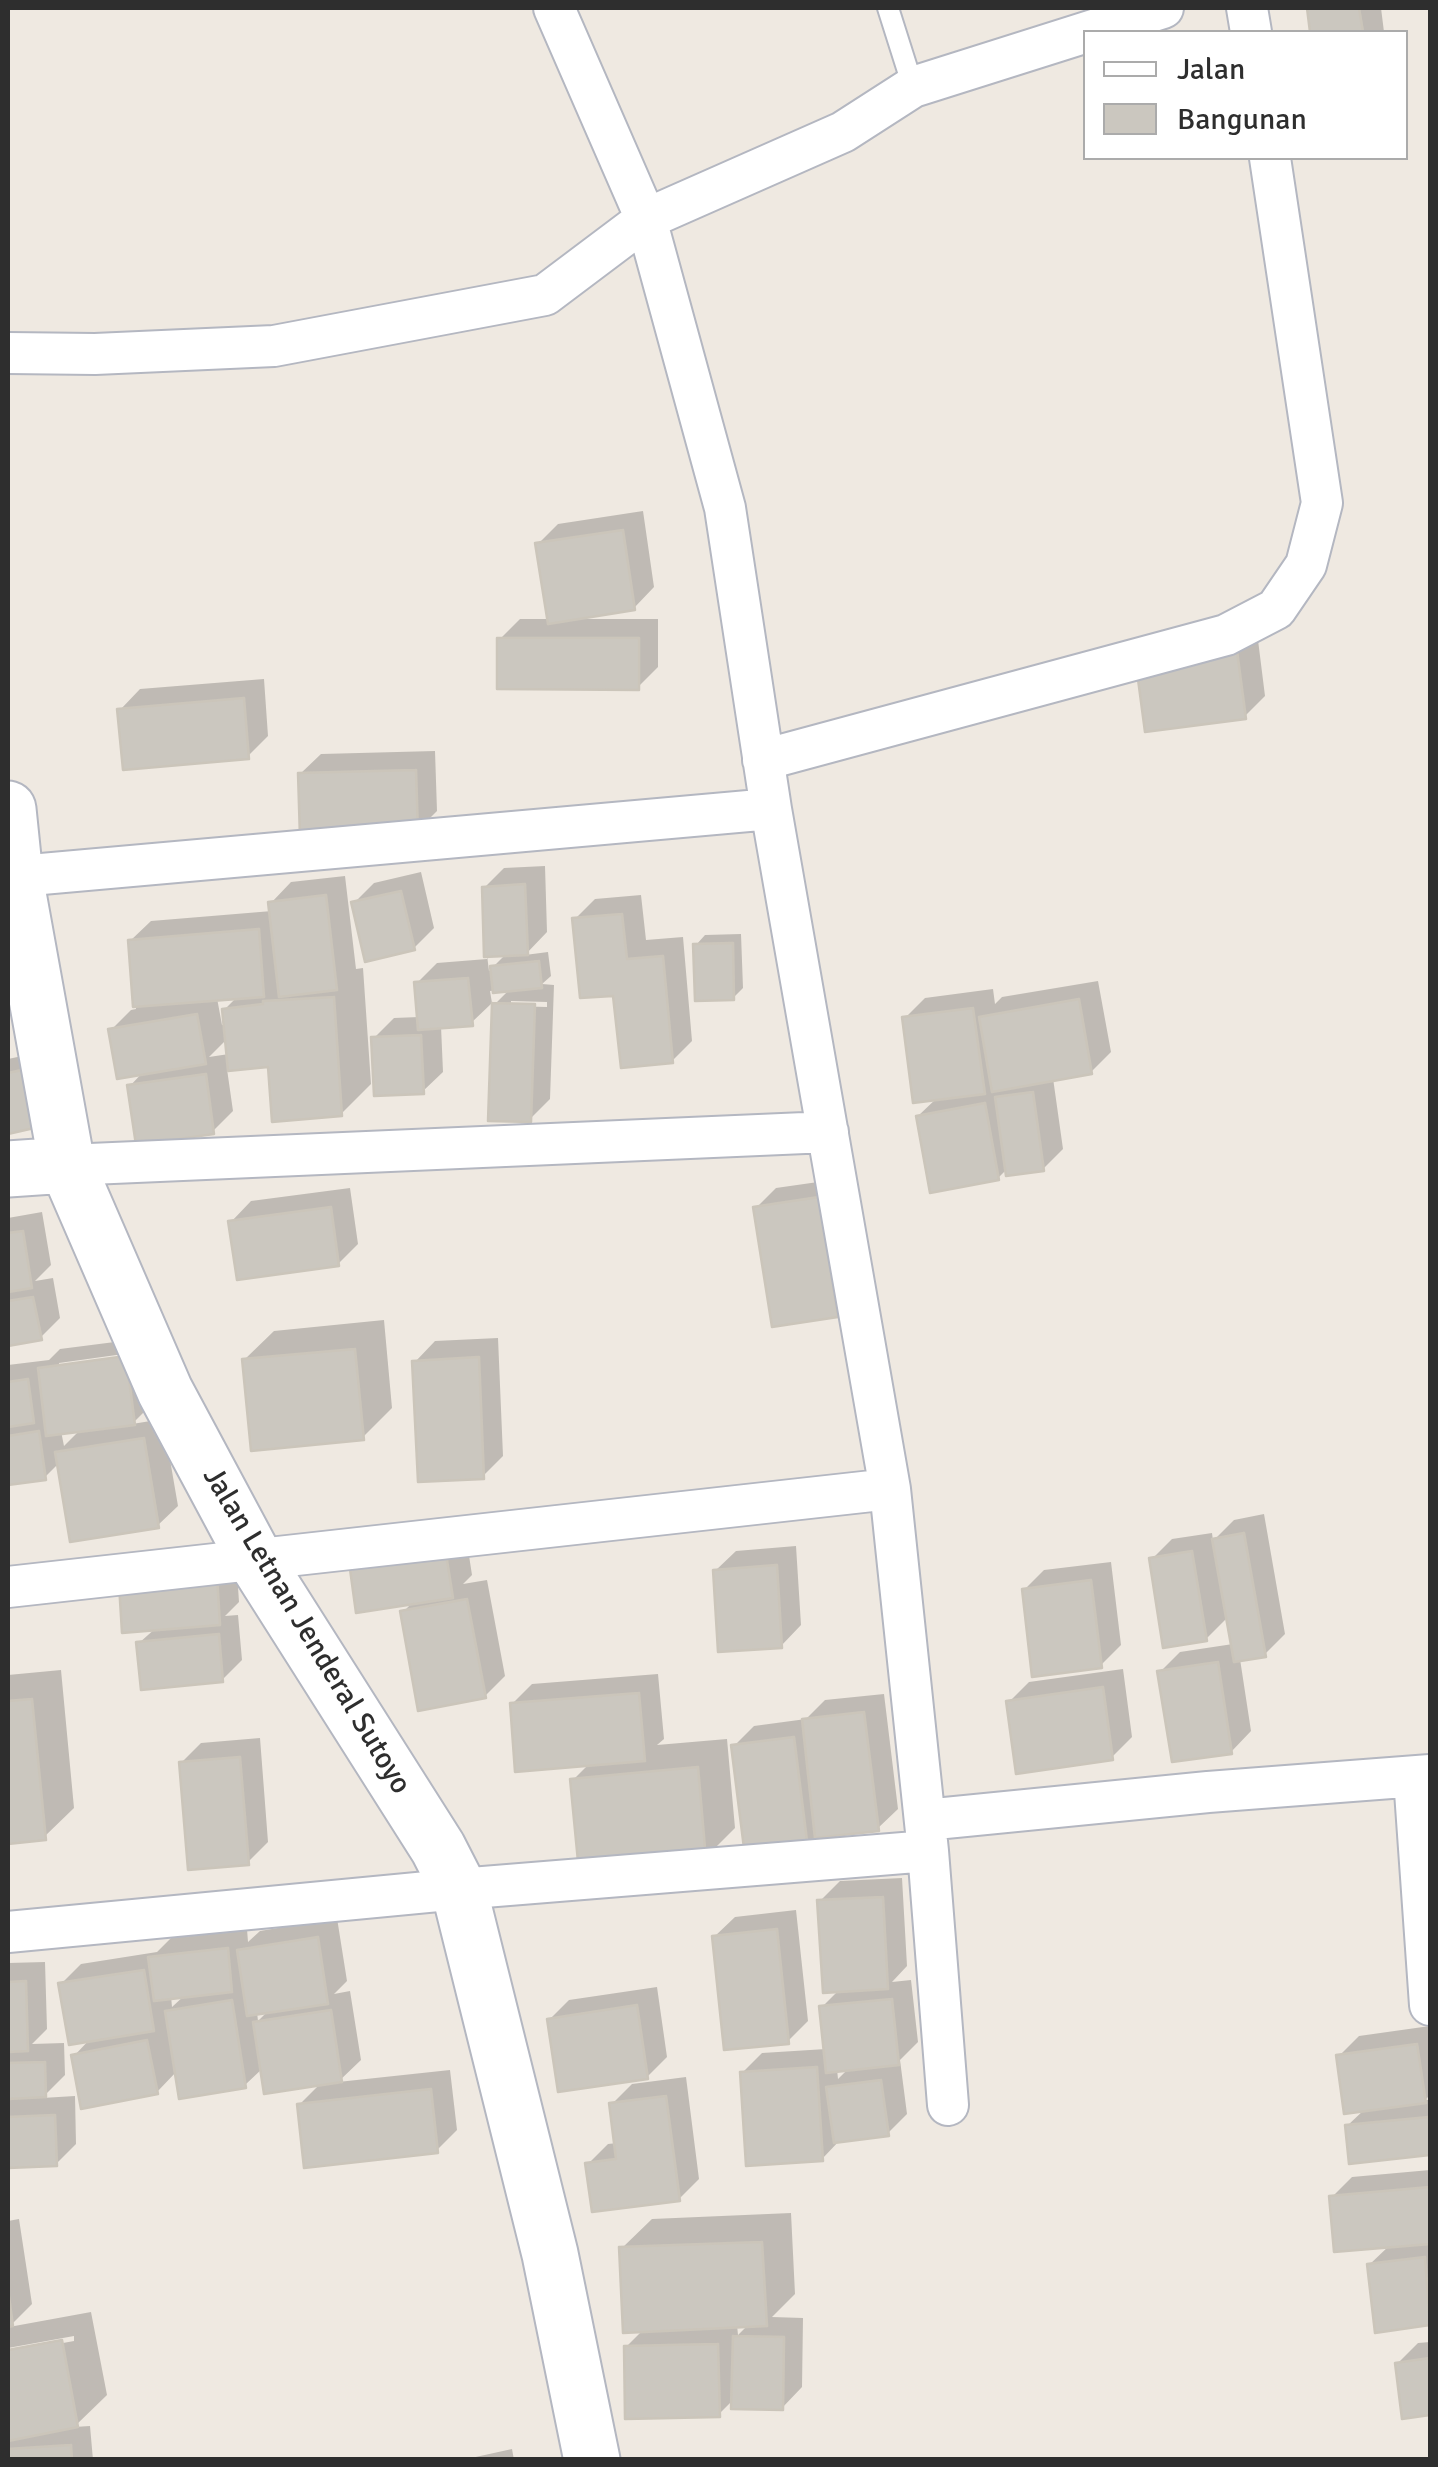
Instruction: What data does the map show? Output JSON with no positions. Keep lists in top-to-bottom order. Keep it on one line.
{"streets":{"street":["Jalan Letnan Jenderal Sutoyo"]},"legend":["Jalan","Bangunan"]}
